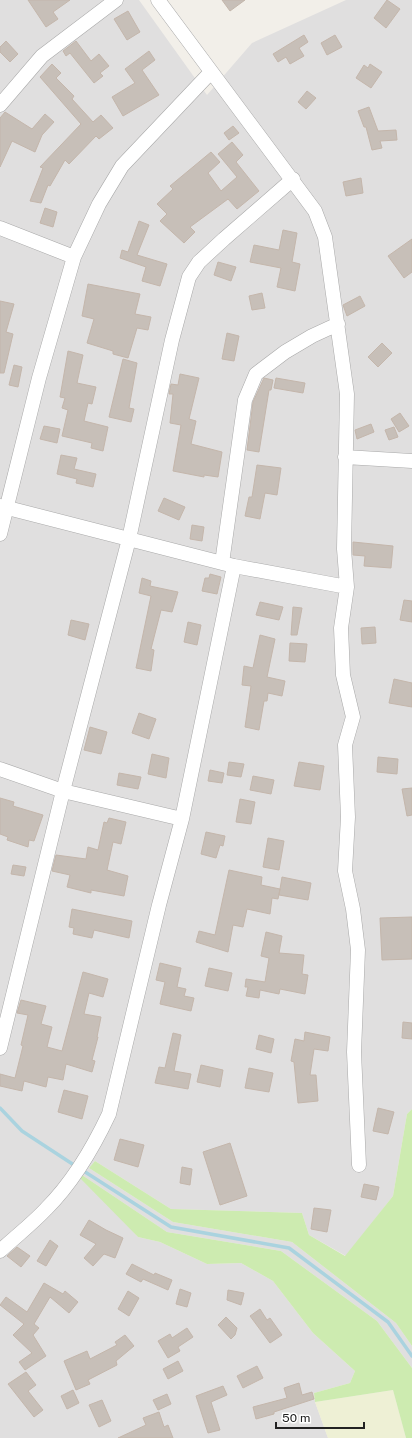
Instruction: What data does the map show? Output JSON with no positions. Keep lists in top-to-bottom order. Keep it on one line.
{"scale_bar":"50 m"}
